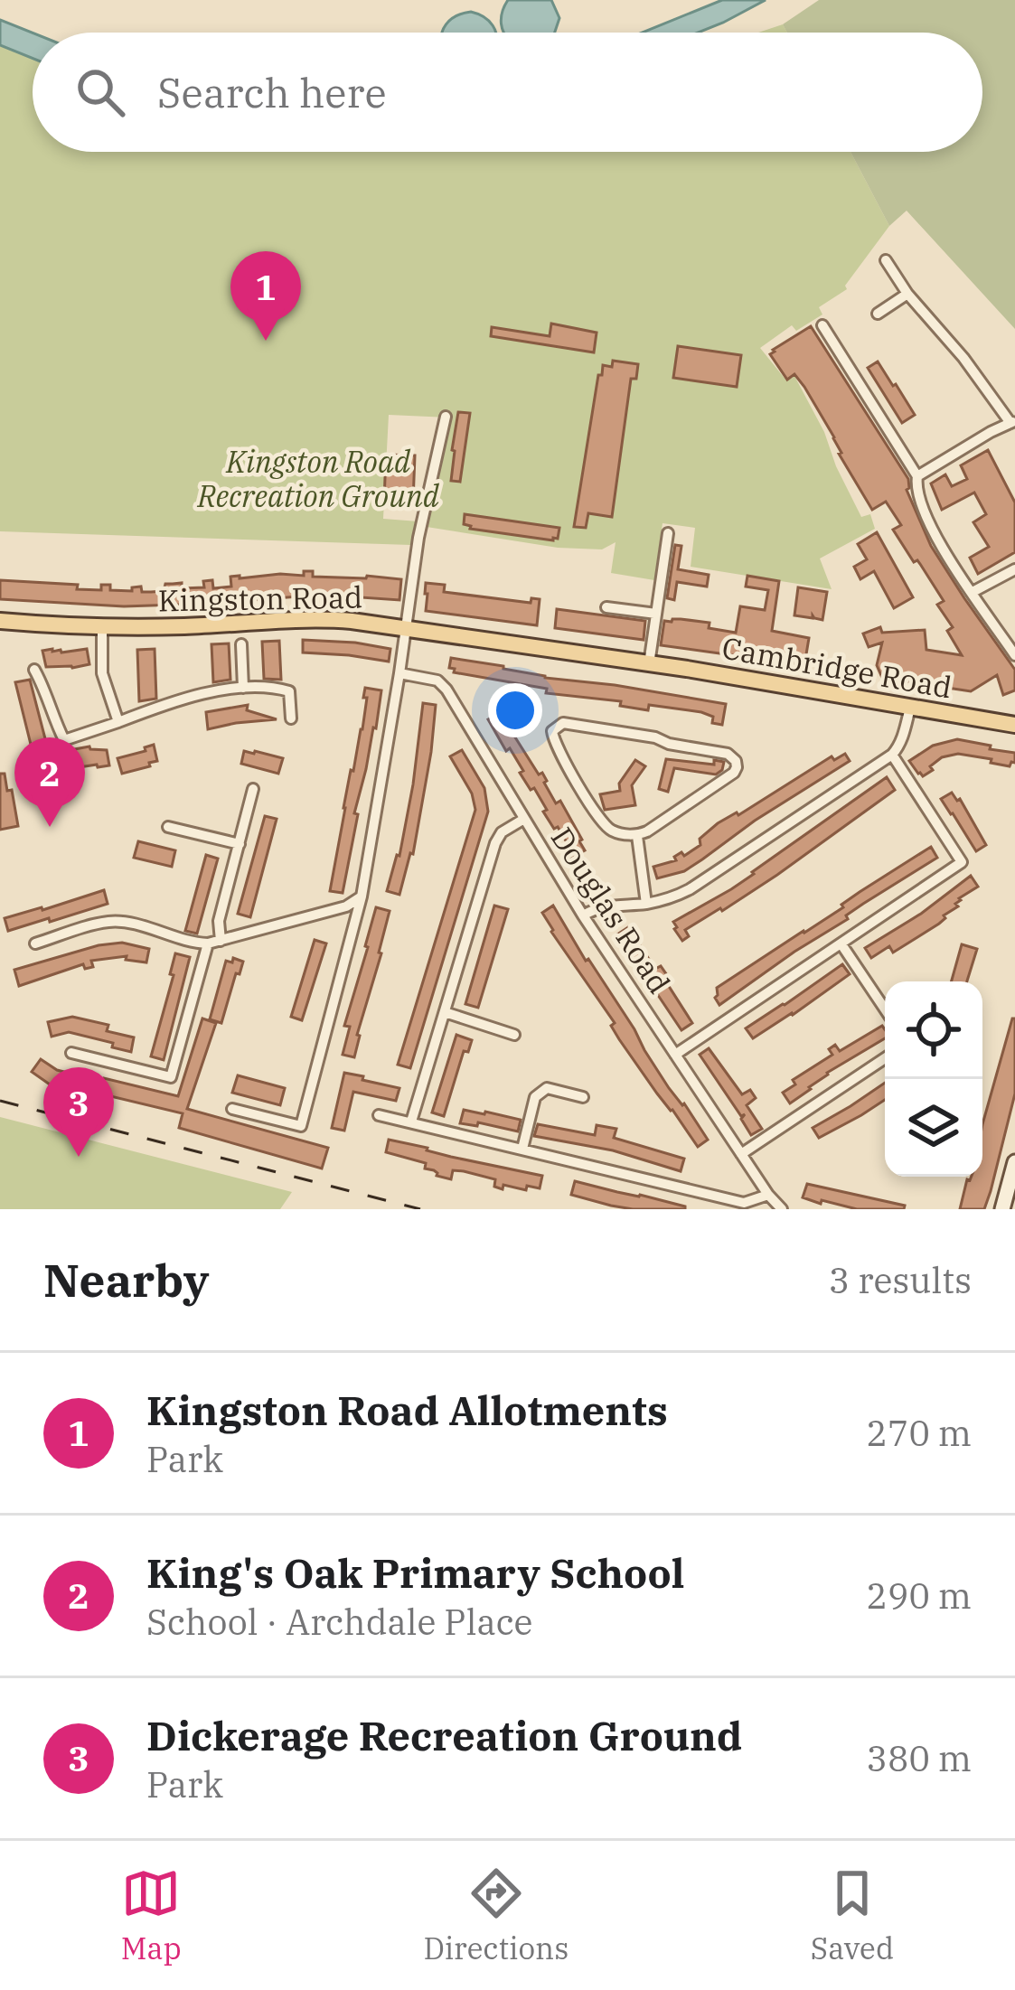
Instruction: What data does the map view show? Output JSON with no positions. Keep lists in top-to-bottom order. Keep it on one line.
{"streets":{"main road":["Kingston Road","Cambridge Road"],"street":["Douglas Road"]},"crossings":[["Kingston Road","Cambridge Road"]],"parks":["Kingston Road Recreation Ground"],"page":{"search":"Search here","pins":["1","2","3"],"heading":["Nearby","3 results"],"list":[{"mark":"1","name":"Kingston Road Allotments","note":"Park","value":"270 m"},{"mark":"2","name":"King's Oak Primary School","note":"School · Archdale Place","value":"290 m"},{"mark":"3","name":"Dickerage Recreation Ground","note":"Park","value":"380 m"}],"nav":["Map","Directions","Saved"]}}
